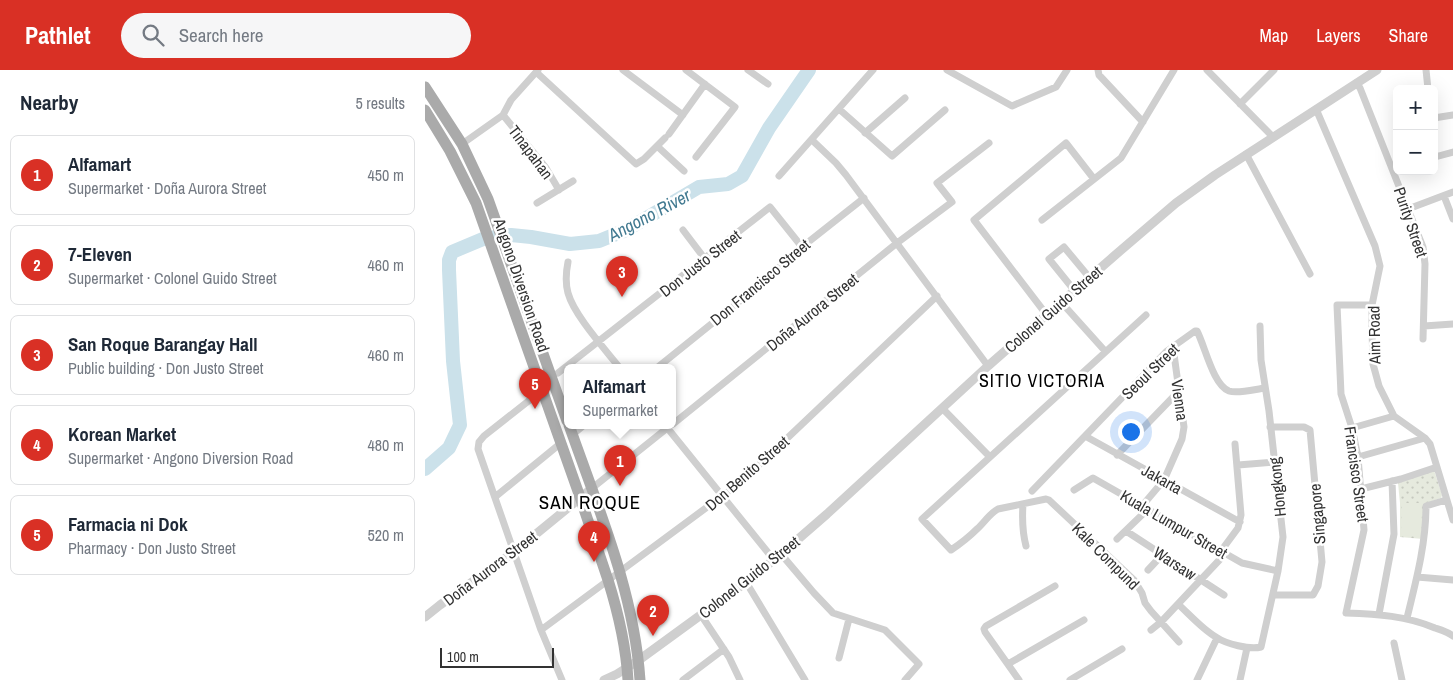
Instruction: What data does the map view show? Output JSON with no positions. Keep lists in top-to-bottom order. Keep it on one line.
{"streets":{"main road":["Angono Diversion Road"],"street":["Tinapahan","Purity Street","Don Justo Street","Don Francisco Street","Colonel Guido Street","Doña Aurora Street","Aim Road","Seoul Street","Vienna","Don Benito Street","Francisco Street","Jakarta","Hongkong","Singapore","Kuala Lumpur Street","Kale Compund","Warsaw"]},"crossings":[["Purity Street","Colonel Guido Street"],["Don Justo Street","Don Francisco Street"],["Angono Diversion Road","Colonel Guido Street"],["Angono Diversion Road","Doña Aurora Street"],["Angono Diversion Road","Don Benito Street"],["Colonel Guido Street","Aim Road"],["Aim Road","Francisco Street"],["Seoul Street","Vienna"],["Seoul Street","Jakarta"],["Seoul Street","Hongkong"],["Vienna","Jakarta"],["Vienna","Kuala Lumpur Street"],["Vienna","Warsaw"],["Hongkong","Singapore"],["Hongkong","Kuala Lumpur Street"]],"districts":["SITIO VICTORIA","SAN ROQUE"],"water":["Angono River"],"scale_bar":"100 m","page":{"header":"Pathlet","search":"Search here","nav":["Map","Layers","Share"],"heading":["Nearby","5 results"],"map_buttons":["+","−"],"list":[{"mark":"1","name":"Alfamart","note":"Supermarket · Doña Aurora Street","value":"450 m"},{"mark":"2","name":"7-Eleven","note":"Supermarket · Colonel Guido Street","value":"460 m"},{"mark":"3","name":"San Roque Barangay Hall","note":"Public building · Don Justo Street","value":"460 m"},{"mark":"4","name":"Korean Market","note":"Supermarket · Angono Diversion Road","value":"480 m"},{"mark":"5","name":"Farmacia ni Dok","note":"Pharmacy · Don Justo Street","value":"520 m"}],"pins":["3","5","1","4","2"],"popup":["Alfamart","Supermarket"],"scale":"100 m"}}
